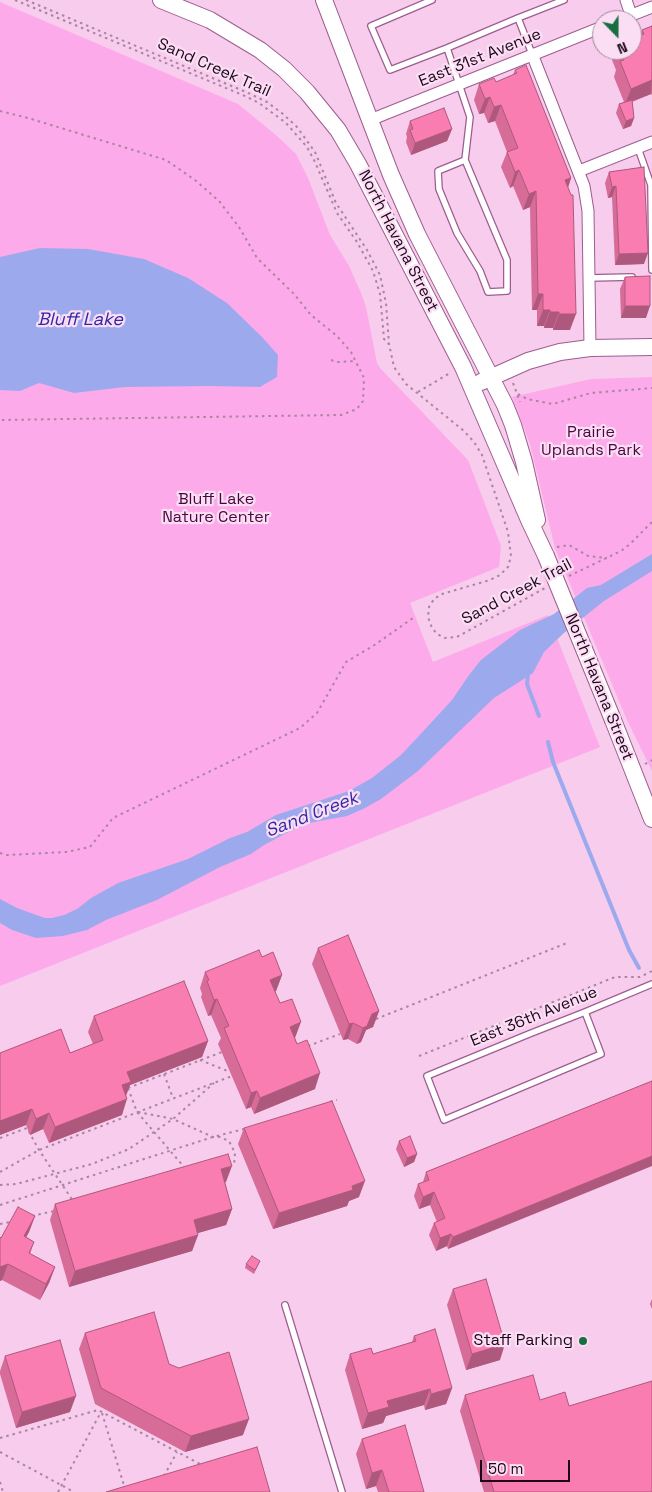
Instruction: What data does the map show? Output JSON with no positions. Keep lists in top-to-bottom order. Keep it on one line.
{"streets":{"main road":["North Havana Street"],"street":["East 31st Avenue"],"lane":["East 36th Avenue"],"path":["Sand Creek Trail"]},"crossings":[["East 31st Avenue","North Havana Street"]],"water":["Bluff Lake","Sand Creek"],"parks":["Prairie Uplands Park","Bluff Lake Nature Center"],"places":["Staff Parking"],"scale_bar":"50 m","north":"bottom"}
